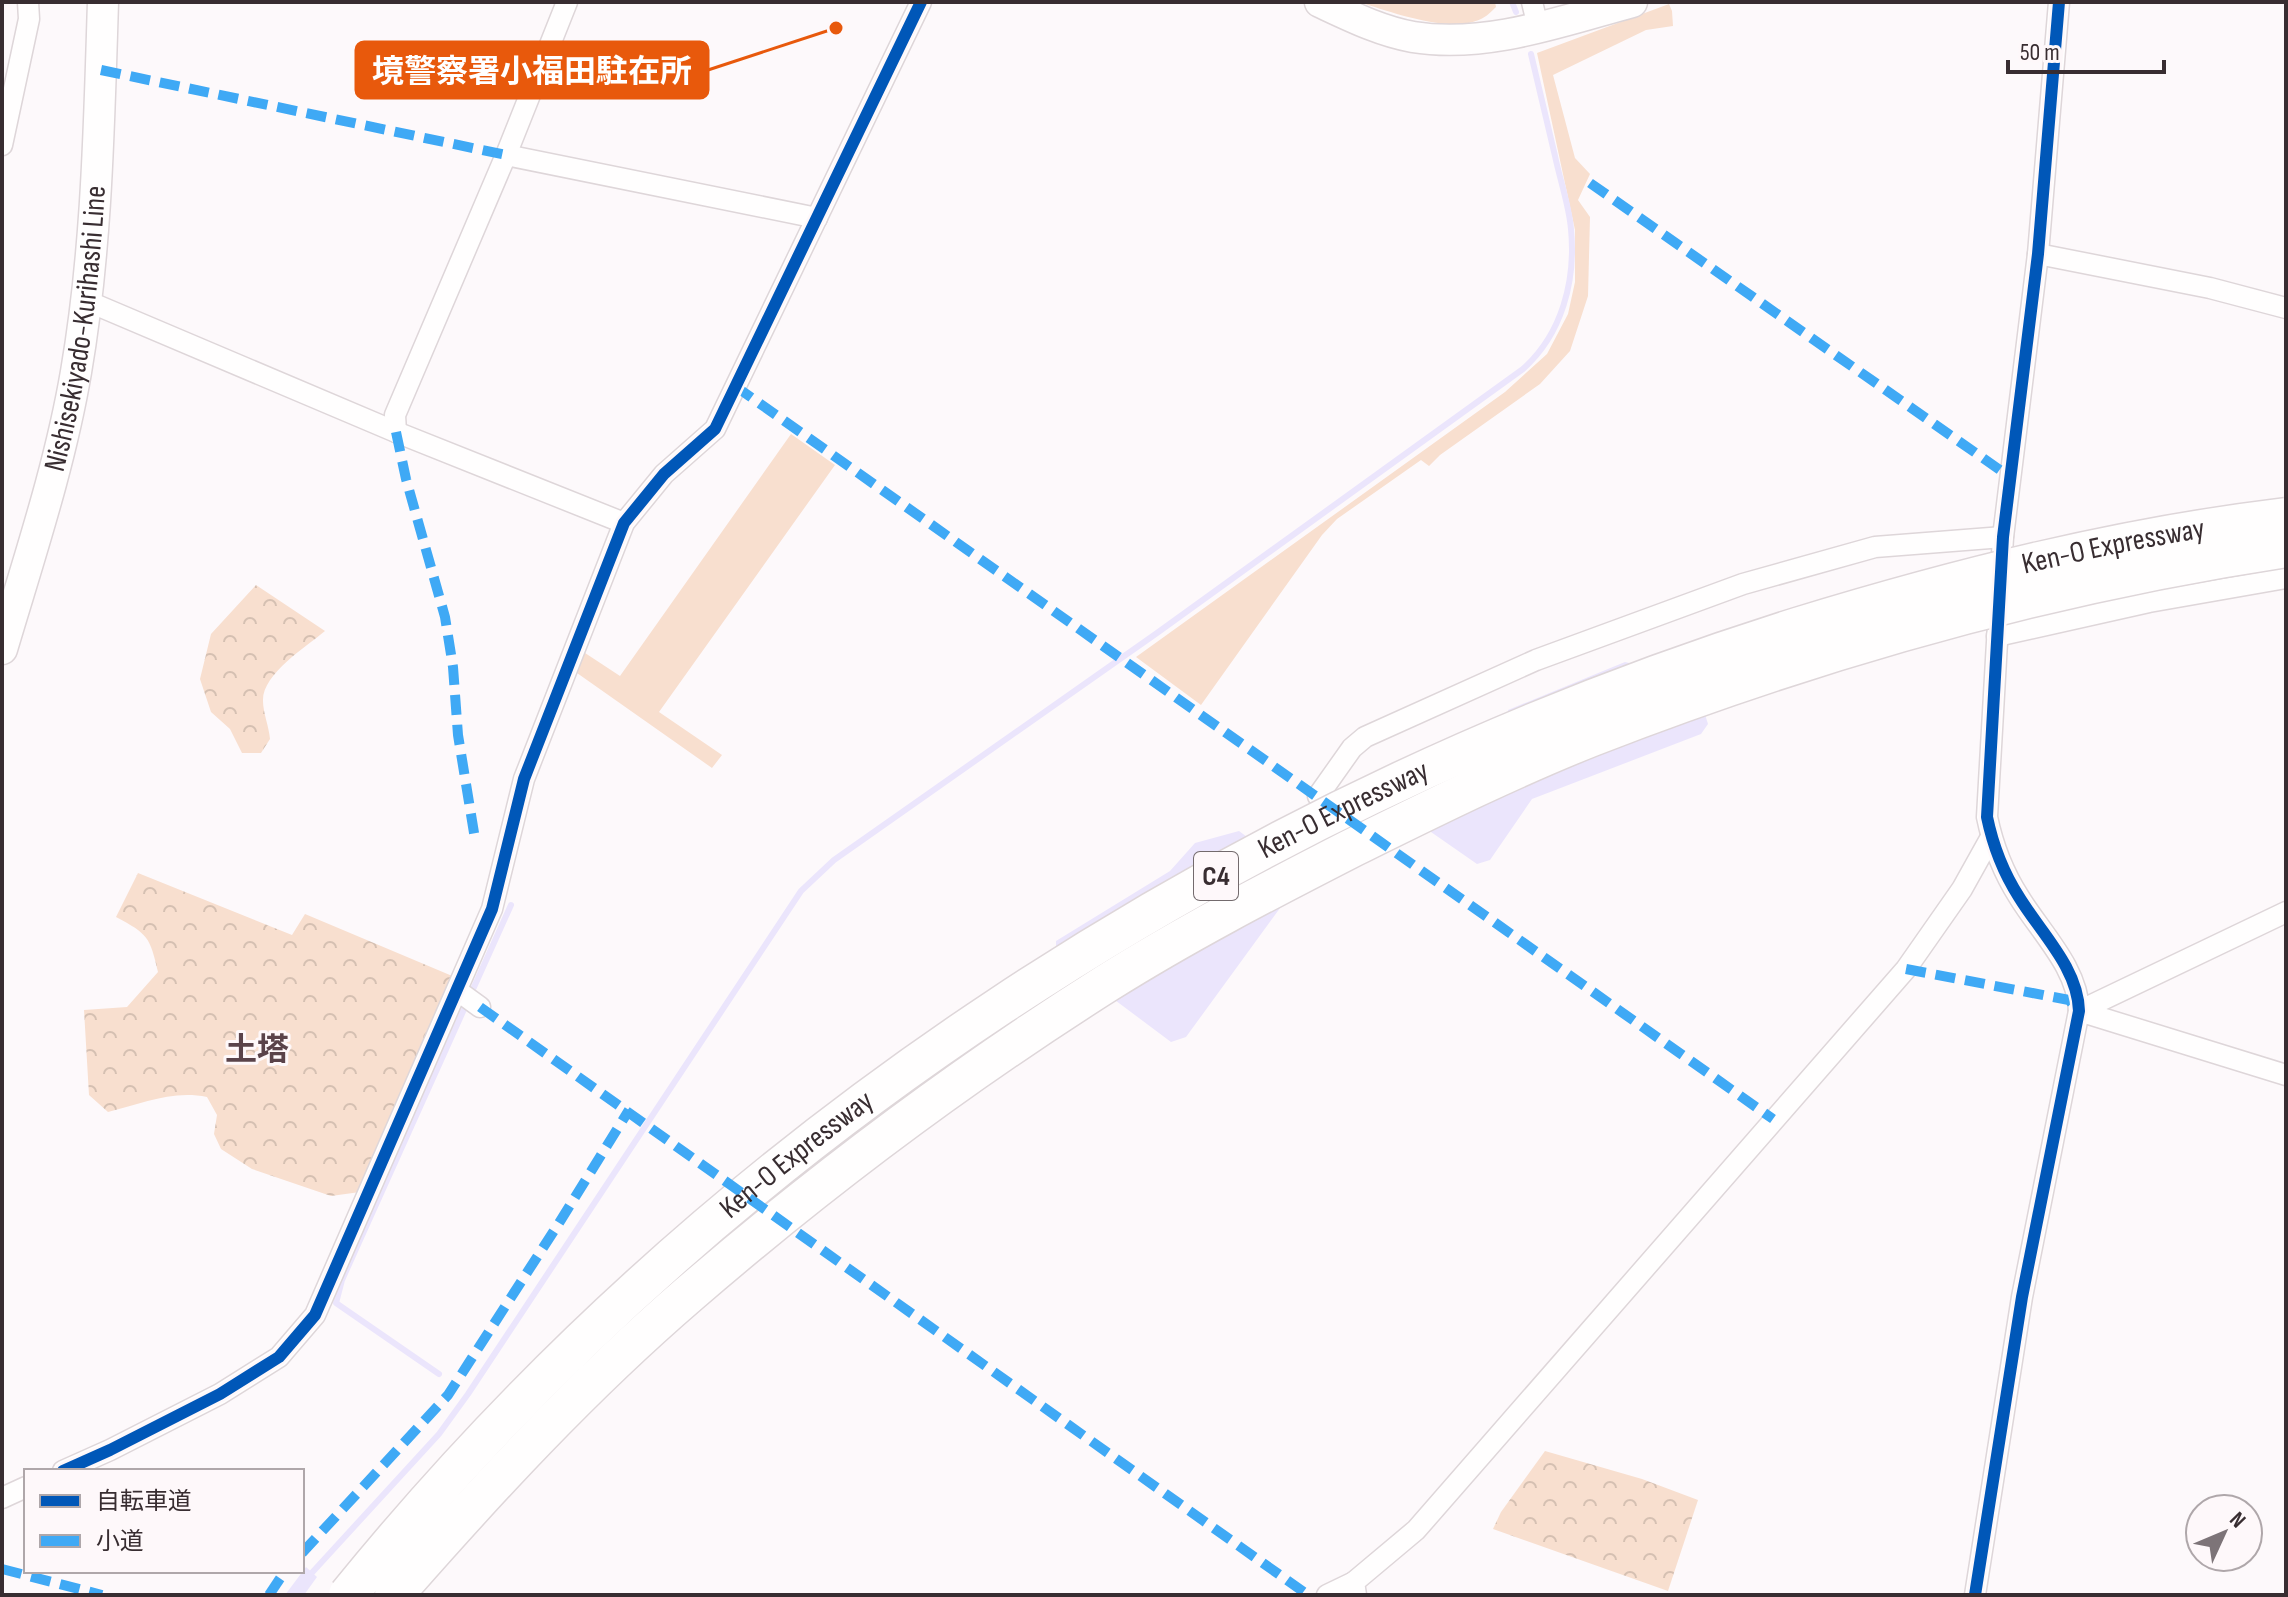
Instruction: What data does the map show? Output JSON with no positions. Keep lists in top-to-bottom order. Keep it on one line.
{"streets":{"highway":["Ken-O Expressway","C4"],"main road":["Nishisekiyado-Kurihashi Line"]},"districts":["土塔"],"places":["境警察署小福田駐在所"],"legend":["自転車道","小道"],"scale_bar":"50 m","north":"top right"}
